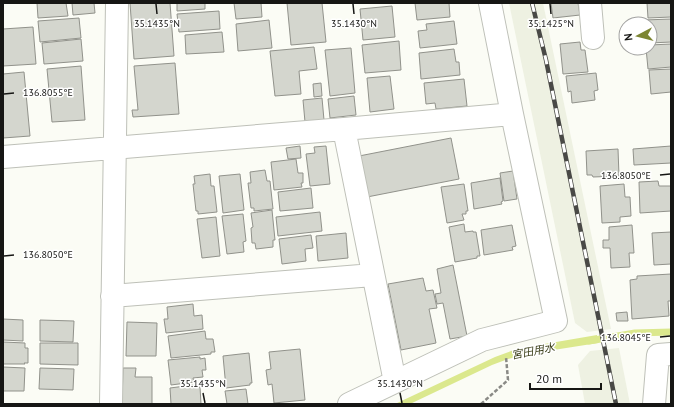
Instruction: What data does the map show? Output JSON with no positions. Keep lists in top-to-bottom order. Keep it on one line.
{"water":["宮田用水"],"scale_bar":"20 m","north":"left","coordinates":["35.1435°N","35.1430°N","35.1425°N","136.8055°E","136.8050°E","136.8045°E"]}
